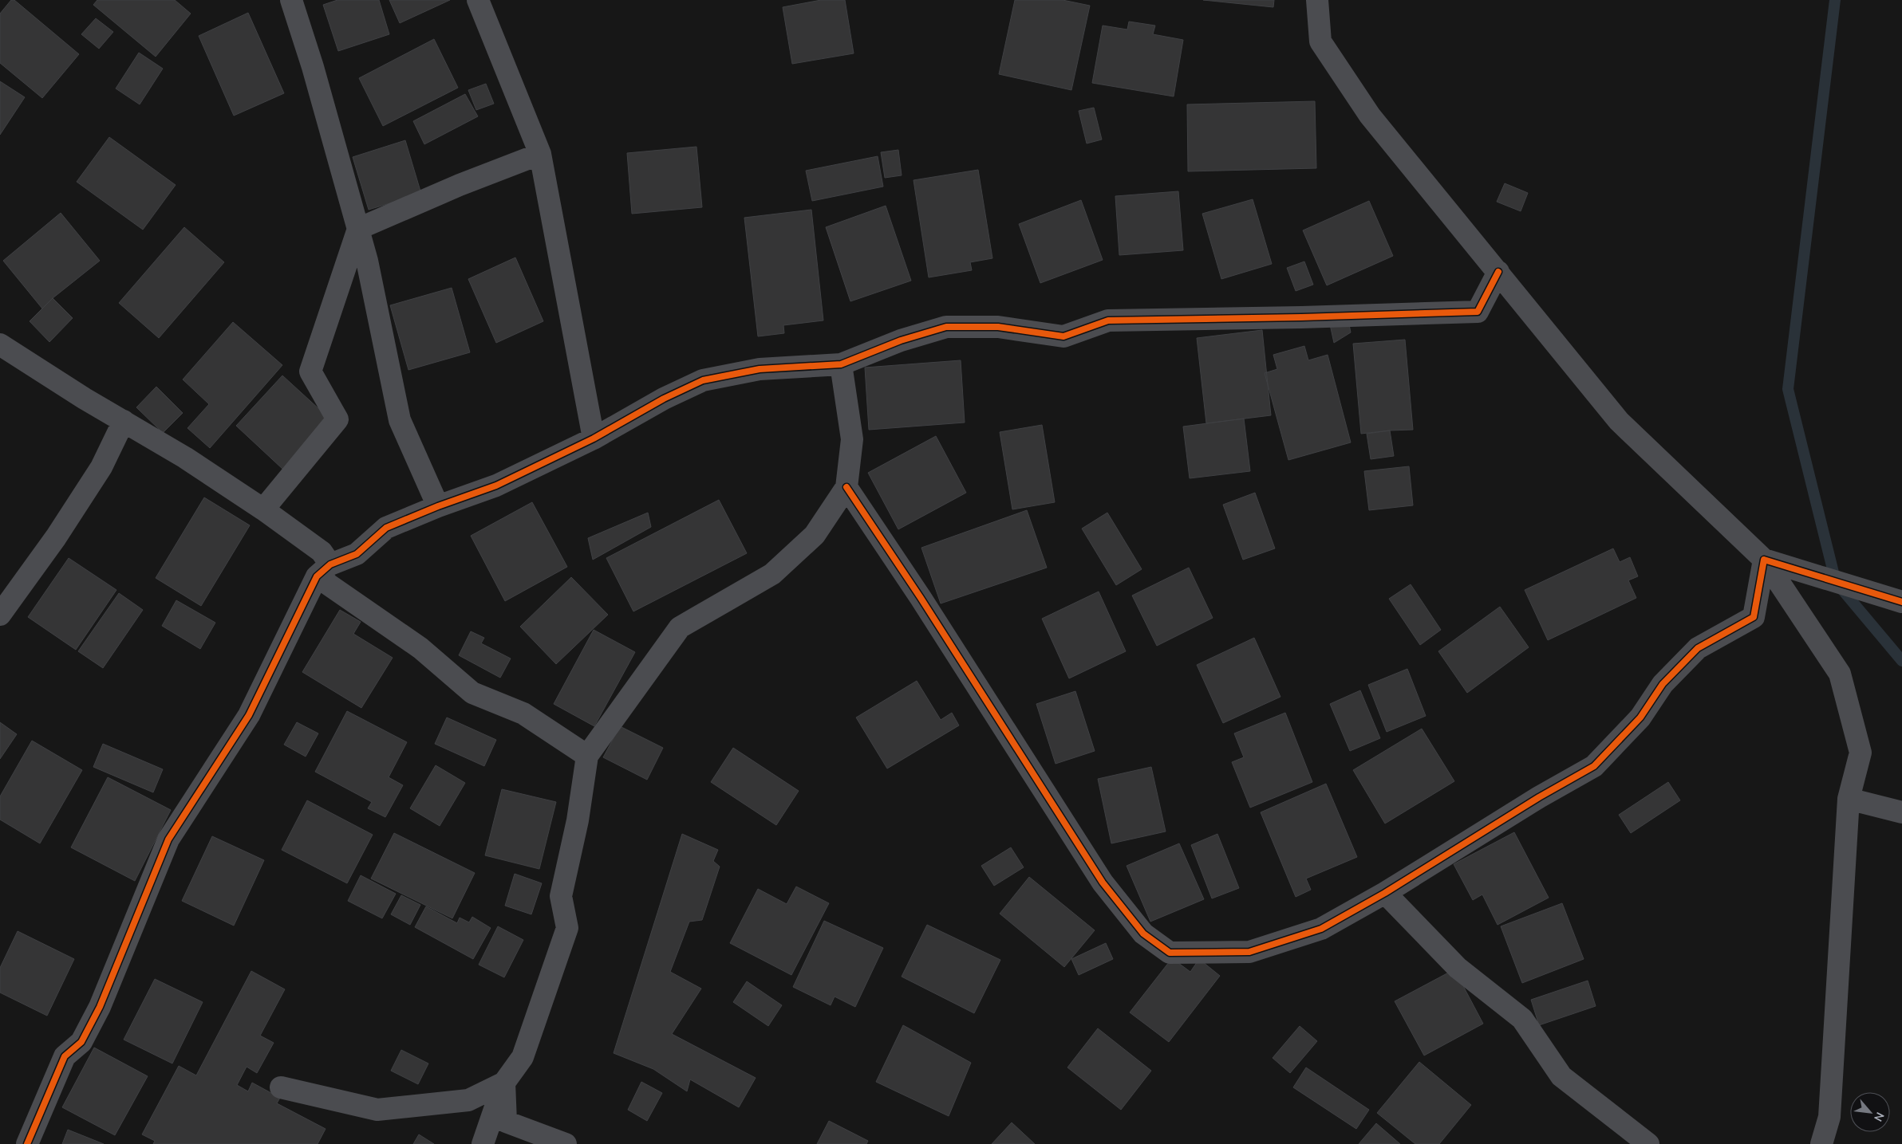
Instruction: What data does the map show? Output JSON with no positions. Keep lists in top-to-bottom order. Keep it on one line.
{"north":"bottom right"}
